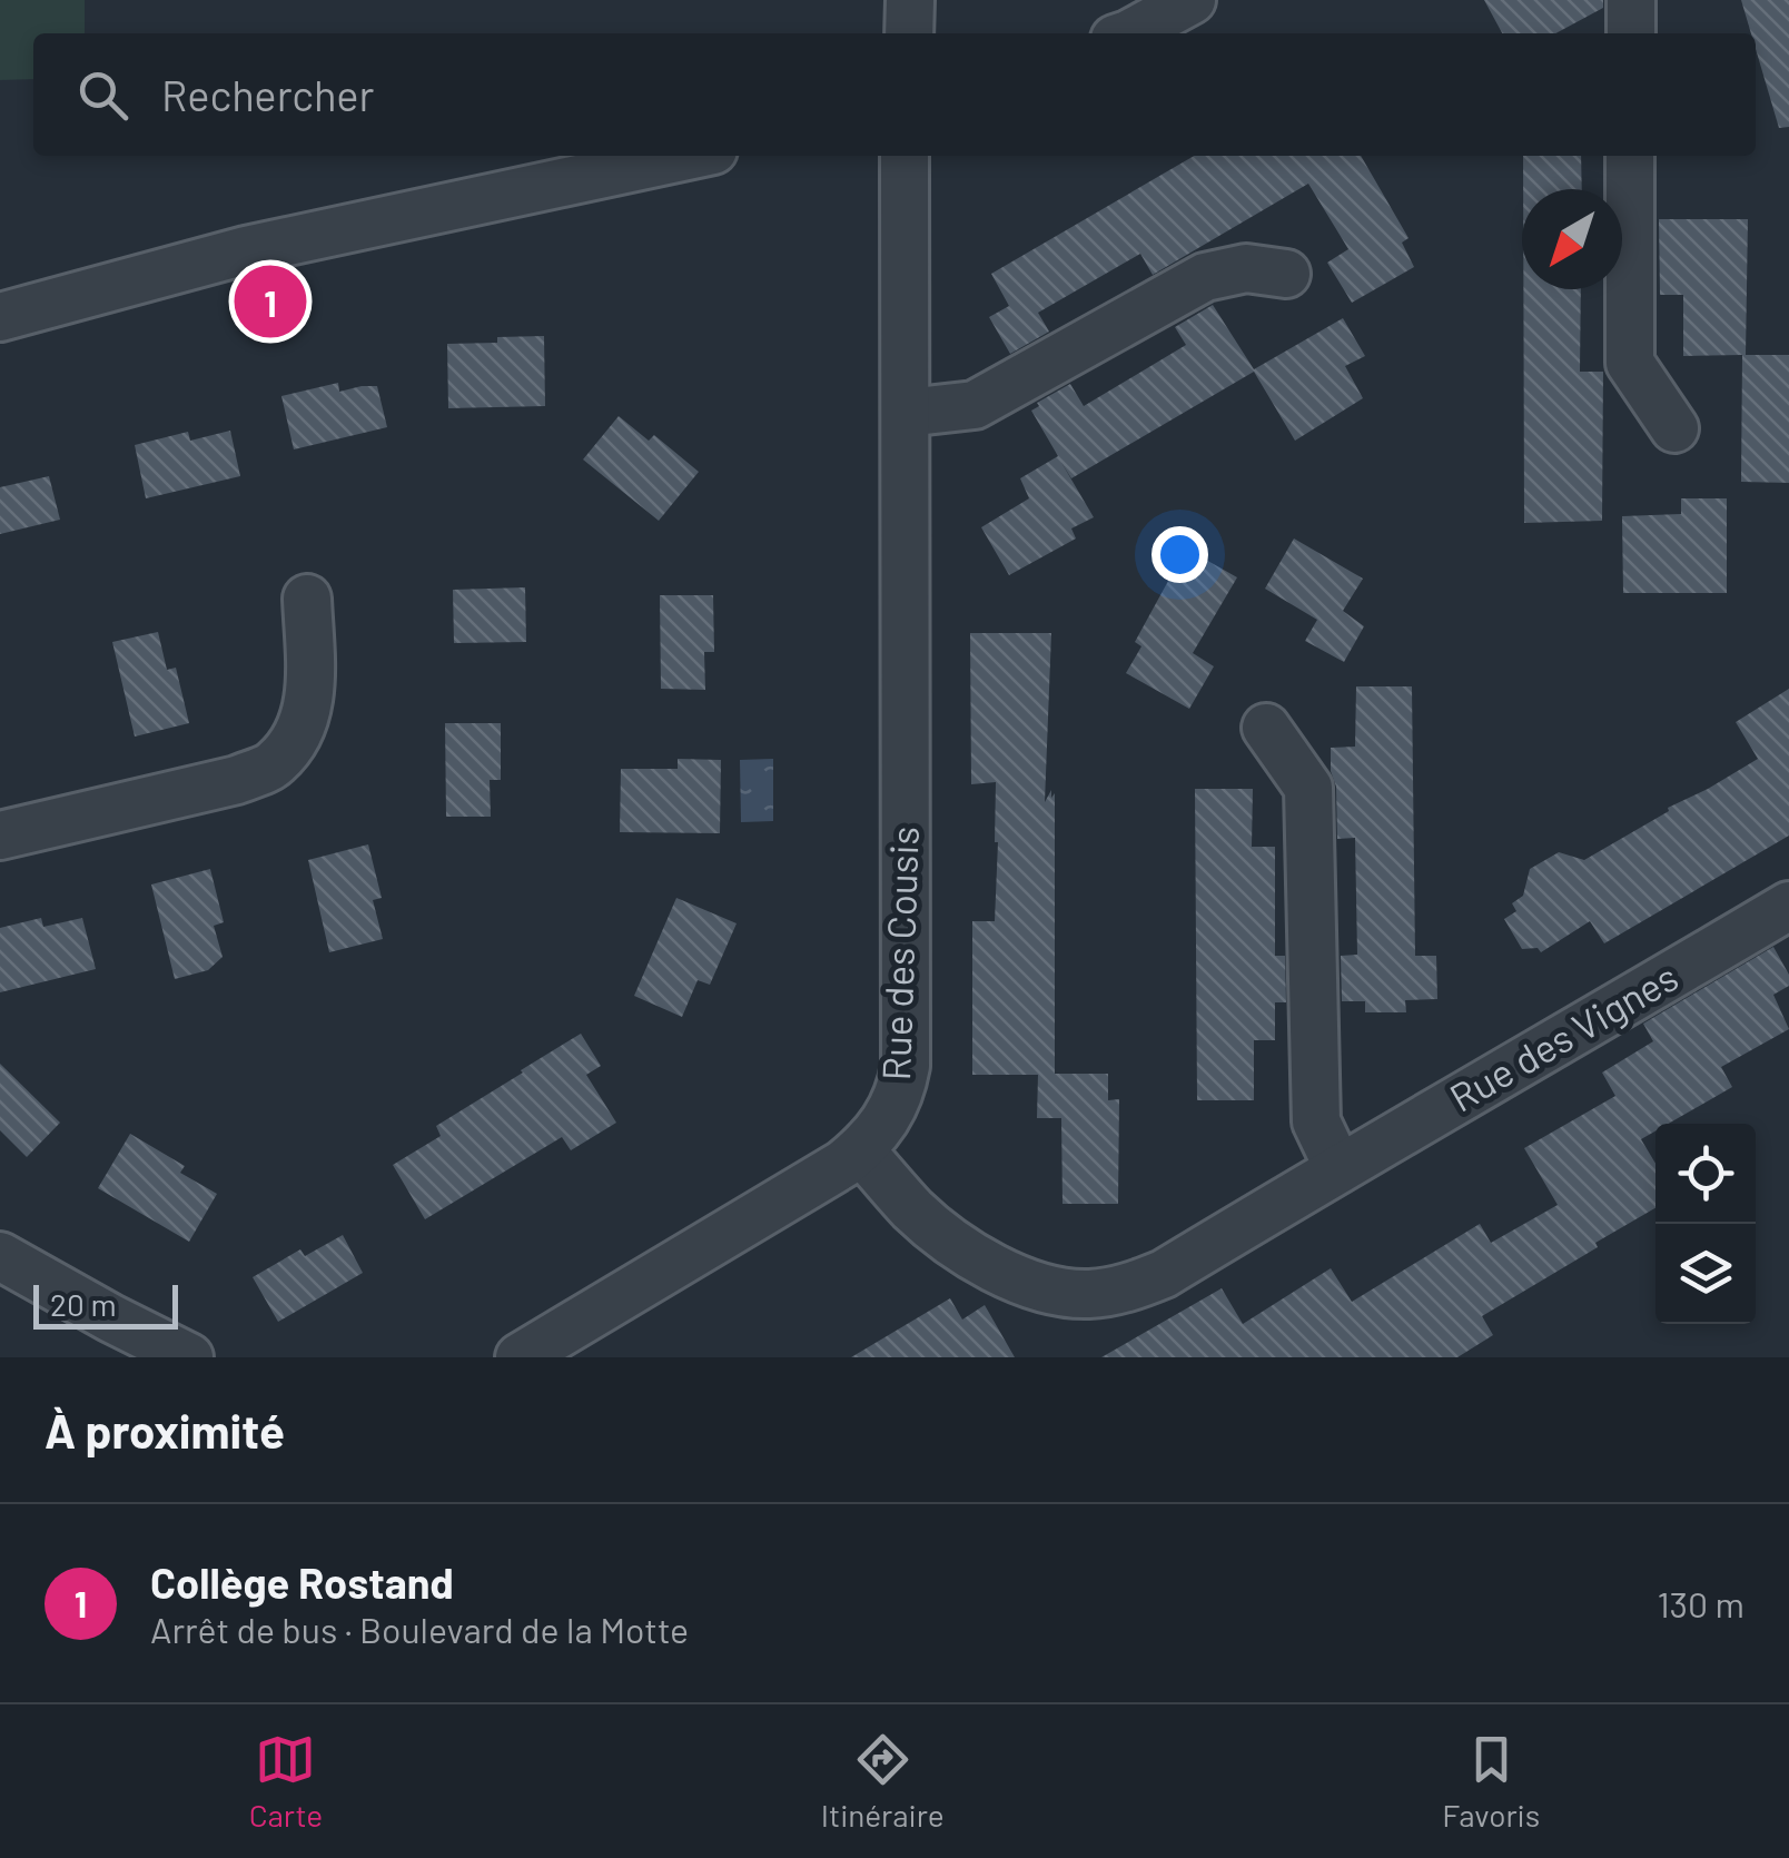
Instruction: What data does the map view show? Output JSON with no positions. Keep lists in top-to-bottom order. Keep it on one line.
{"streets":{"street":["Rue des Cousis","Rue des Vignes"]},"crossings":[["Rue des Cousis","Rue des Vignes"]],"scale_bar":"20 m","north":"bottom left","page":{"search":"Rechercher","pins":"1","scale":"20 m","heading":"À proximité","list":[{"mark":"1","name":"Collège Rostand","note":"Arrêt de bus · Boulevard de la Motte","value":"130 m"}],"nav":["Carte","Itinéraire","Favoris"]}}
